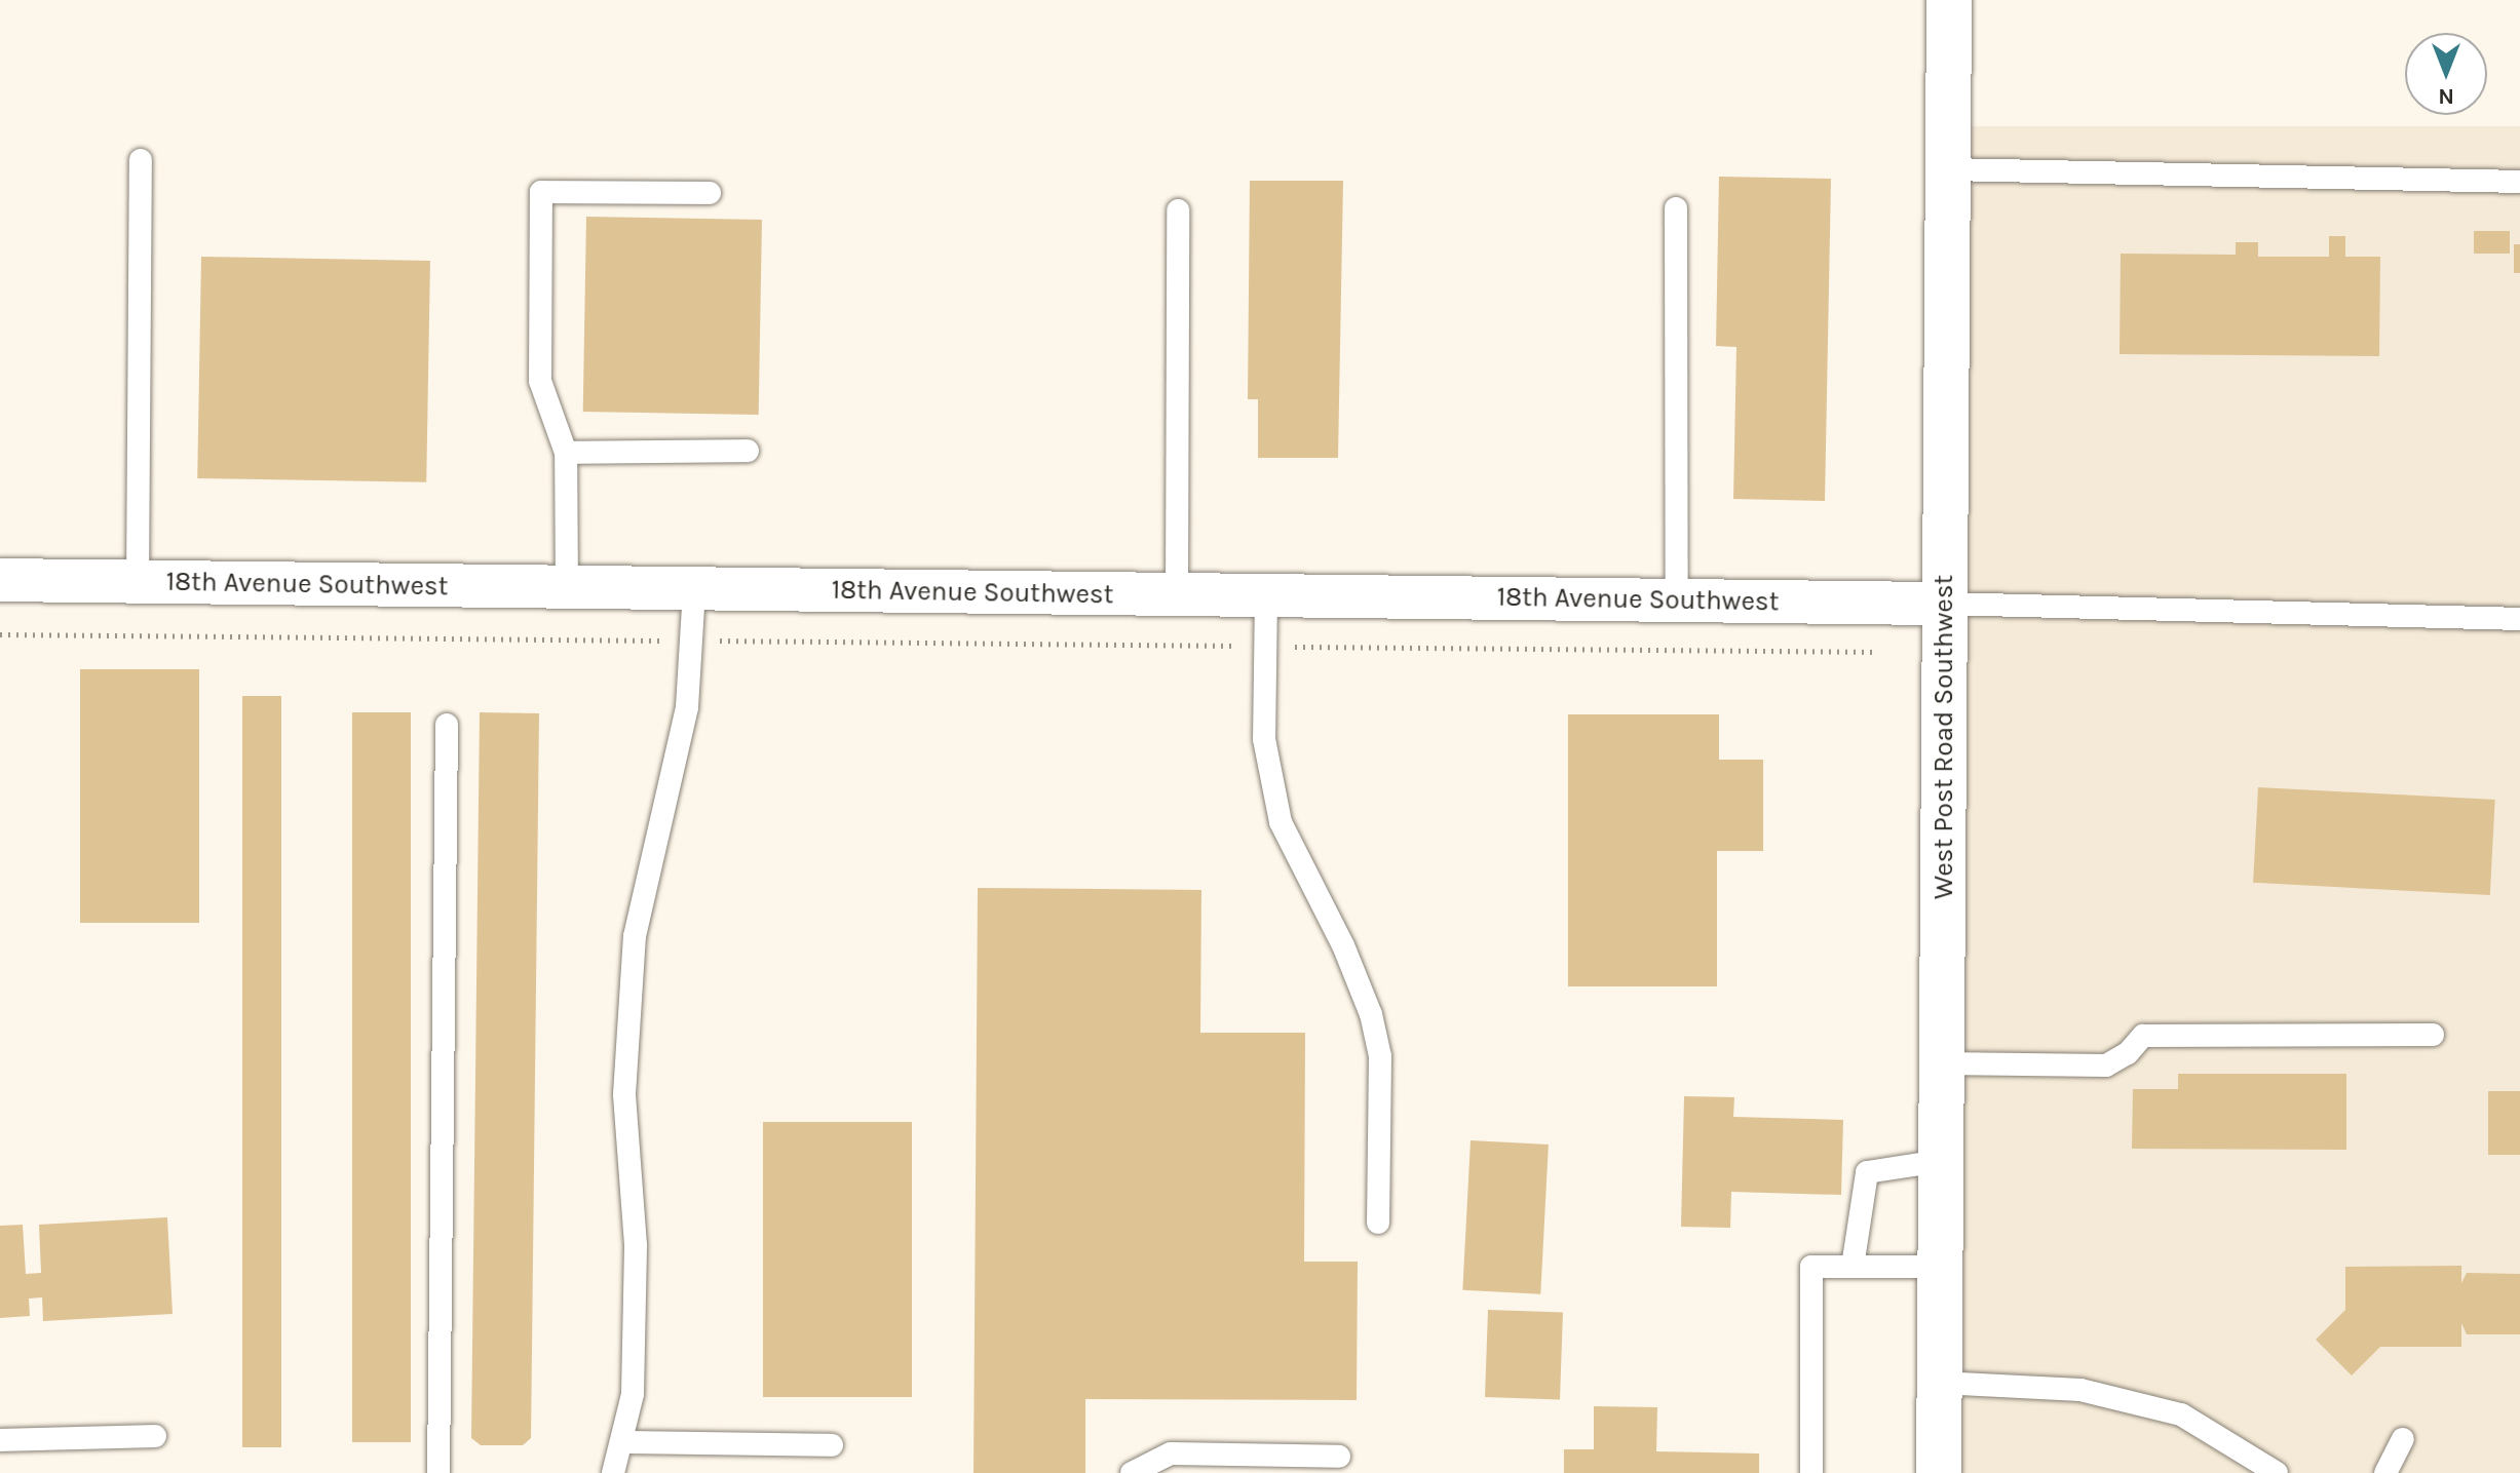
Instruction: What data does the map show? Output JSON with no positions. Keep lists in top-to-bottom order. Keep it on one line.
{"streets":{"street":["18th Avenue Southwest","West Post Road Southwest"]},"crossings":[["18th Avenue Southwest","West Post Road Southwest"]],"north":"bottom"}
